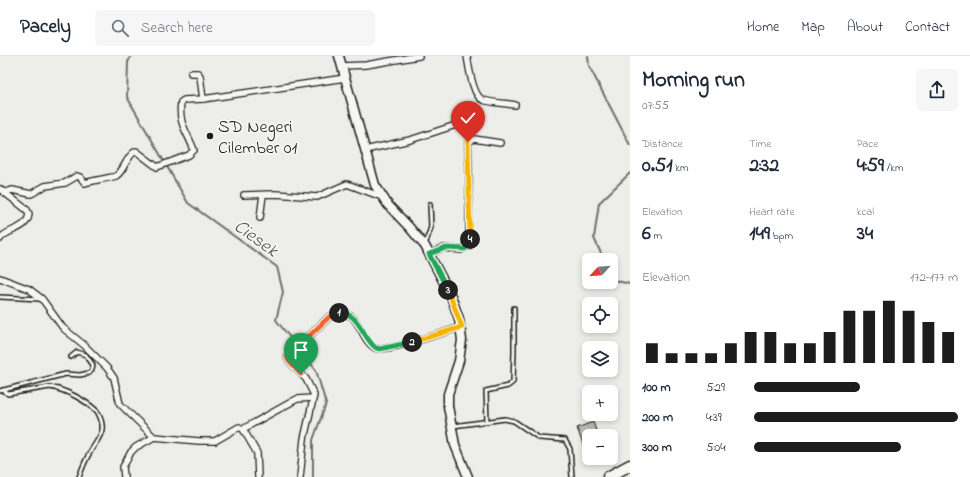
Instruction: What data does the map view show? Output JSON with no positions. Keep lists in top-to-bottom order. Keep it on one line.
{"water":["Ciesek"],"places":["SD Negeri Cilember 01"],"north":"bottom left","page":{"header":"Pacely","search":"Search here","nav":["Home","Map","About","Contact"],"heading":["Morning run","07:55"],"stats":[["Distance","0.51 km"],["Time","2:32"],["Pace","4:59 /km"],["Elevation","6 m"],["Heart rate","149 bpm"],["kcal","34"]],"pins":["4","3","1","2"],"map_buttons":["+","−"],"chart":["Elevation","172–177 m"],"list":[{"name":"100 m","note":"5:29"},{"name":"200 m","note":"4:39"},{"name":"300 m","note":"5:04"}]}}
